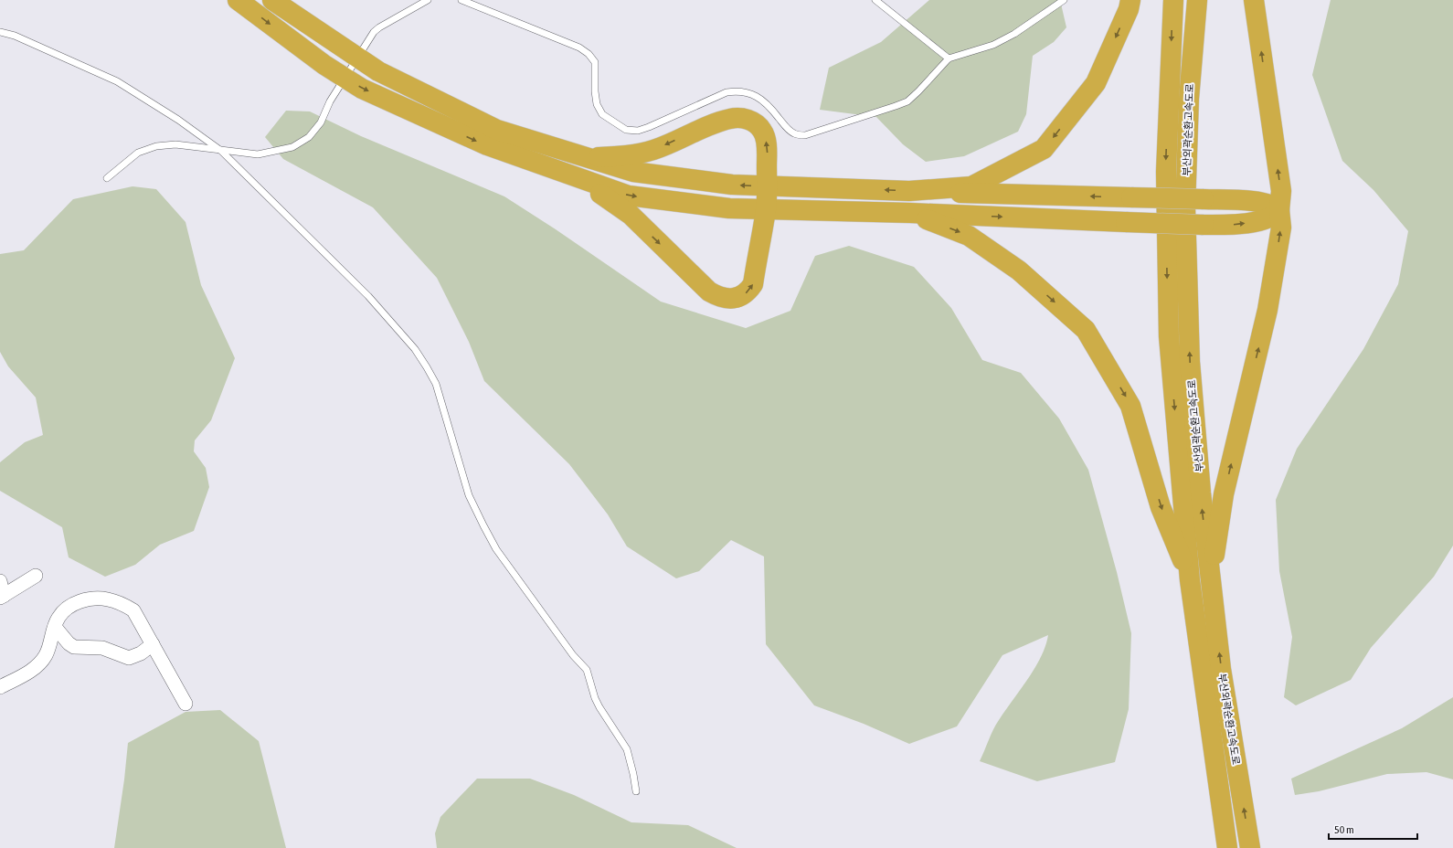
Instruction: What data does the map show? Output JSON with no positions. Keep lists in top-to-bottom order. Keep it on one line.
{"streets":{"highway":["부산외곽순환고속도로"]},"scale_bar":"50 m"}
